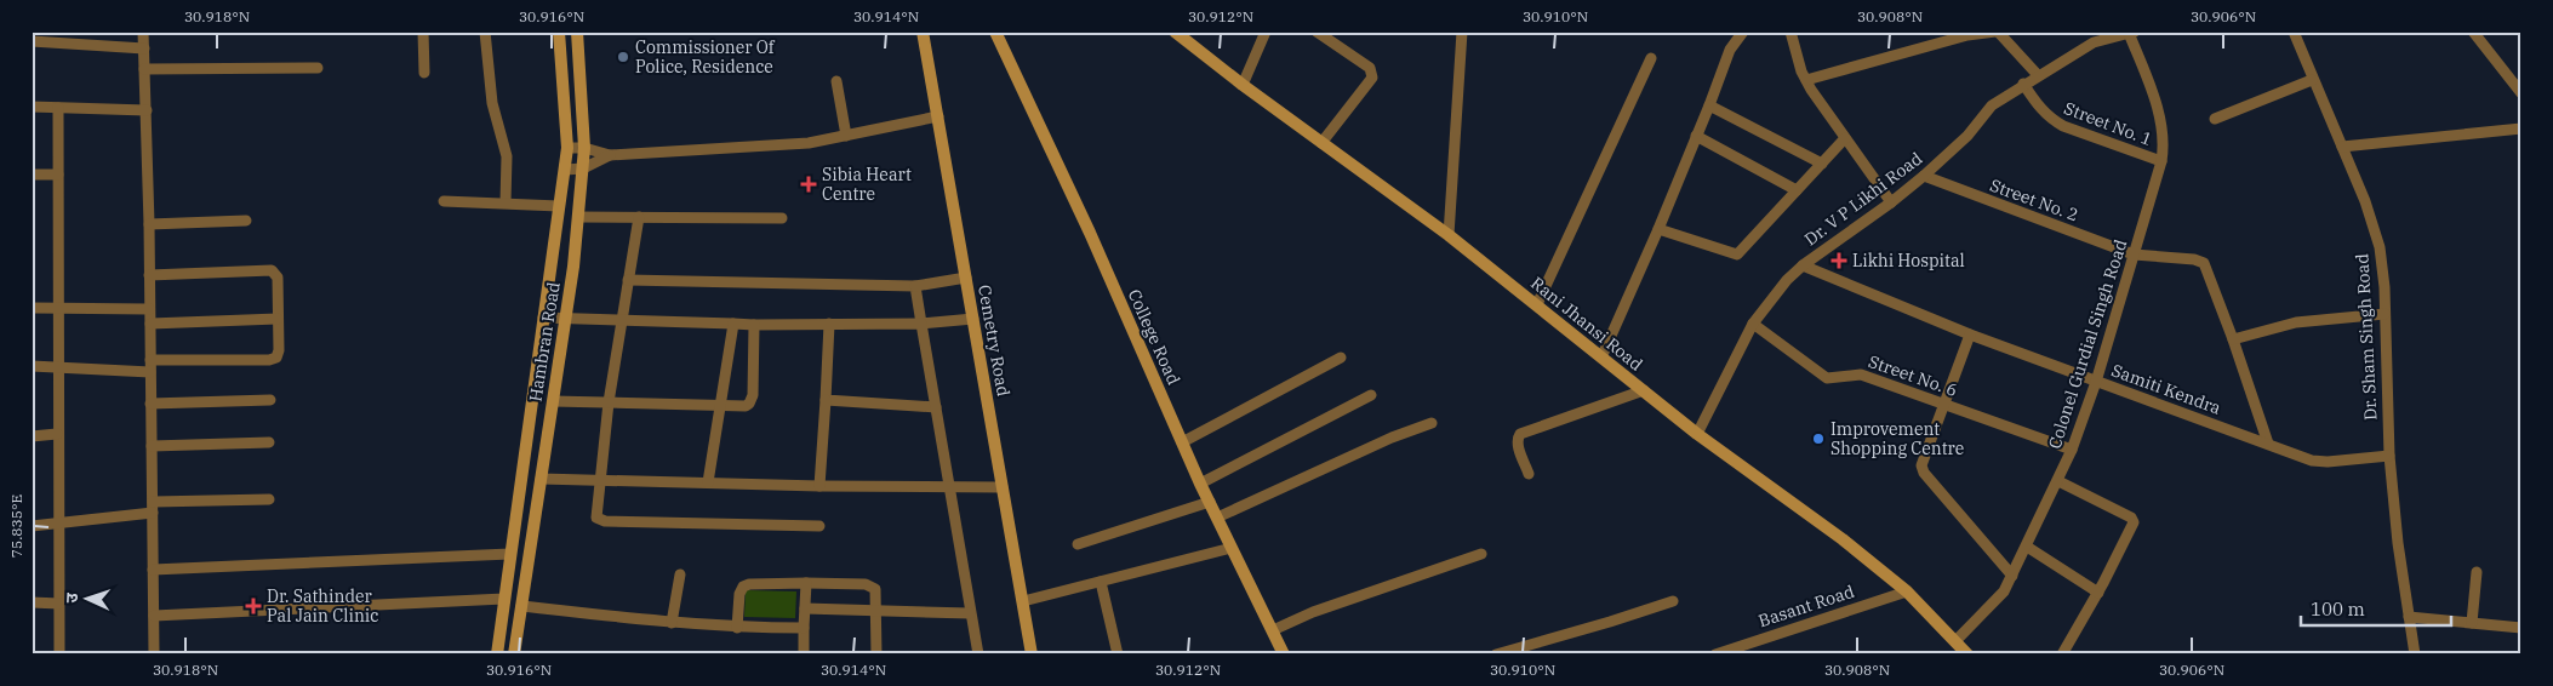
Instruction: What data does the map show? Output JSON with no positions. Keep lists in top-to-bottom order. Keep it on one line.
{"streets":{"street":["Street No. 1","Dr. V P Likhi Road","Street No. 2","Rani Jhansi Road","College Road","Dr. Sham Singh Road","Cemetry Road","Hambran Road","Colonel Gurdial Singh Road","Street No. 6","Samiti Kendra","Basant Road"]},"crossings":[["Street No. 1","Dr. V P Likhi Road"],["Street No. 1","Colonel Gurdial Singh Road"],["Dr. V P Likhi Road","Street No. 2"],["Dr. V P Likhi Road","Rani Jhansi Road"],["Dr. V P Likhi Road","Colonel Gurdial Singh Road"],["Dr. V P Likhi Road","Street No. 6"],["Dr. V P Likhi Road","Samiti Kendra"],["Street No. 2","Colonel Gurdial Singh Road"],["Rani Jhansi Road","Colonel Gurdial Singh Road"],["Rani Jhansi Road","Basant Road"],["Dr. Sham Singh Road","Samiti Kendra"],["Colonel Gurdial Singh Road","Street No. 6"],["Colonel Gurdial Singh Road","Samiti Kendra"]],"places":{"other":["Commissioner Of Police, Residence","Improvement Shopping Centre"],"health":["Sibia Heart Centre","Likhi Hospital","Dr. Sathinder Pal Jain Clinic"]},"scale_bar":"100 m","north":"left","coordinates":["30.918°N","30.916°N","30.914°N","30.912°N","30.910°N","30.908°N","30.906°N","75.835°E"]}
